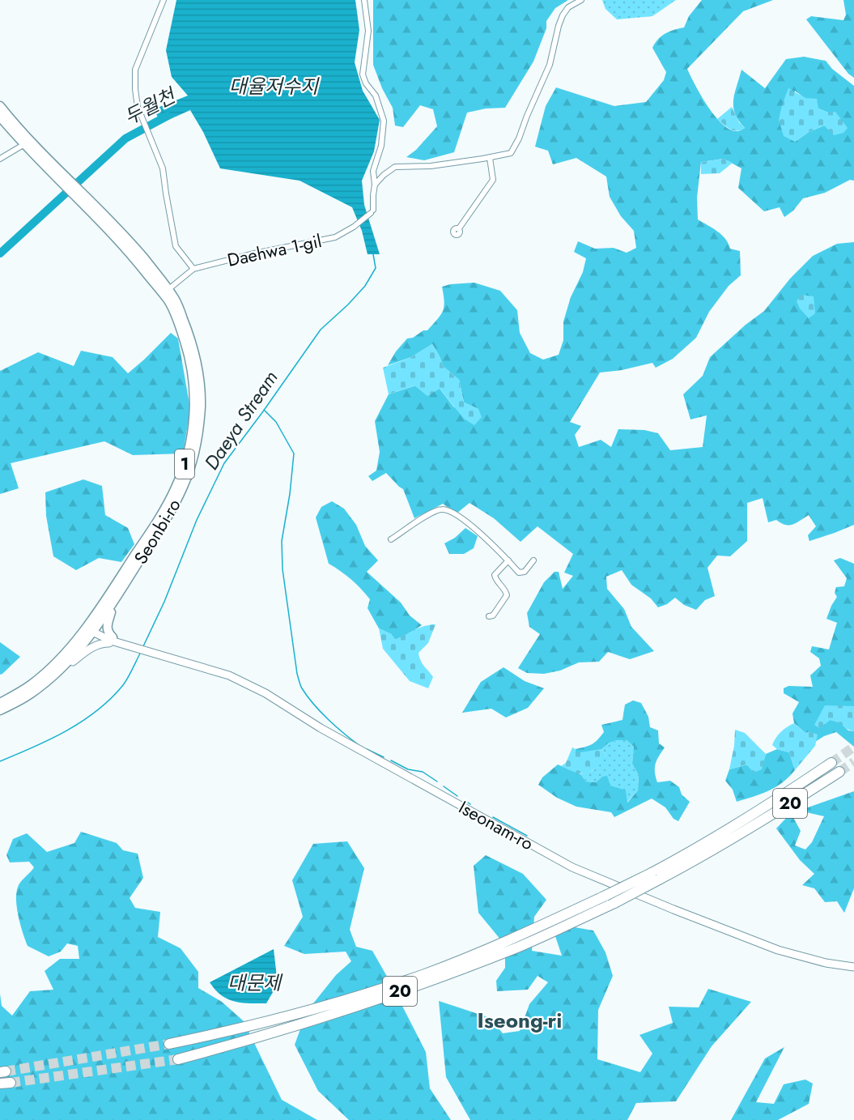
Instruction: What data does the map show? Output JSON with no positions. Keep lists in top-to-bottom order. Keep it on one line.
{"streets":{"highway":["20"],"main road":["1","Seonbi-ro","Iseonam-ro"],"street":["Daehwa 1-gil"]},"crossings":[["Daehwa 1-gil","Seonbi-ro"],["1","Seonbi-ro"]],"districts":["Iseong-ri"],"water":["대율저수지","두월천","Daeya Stream","대문제"]}
